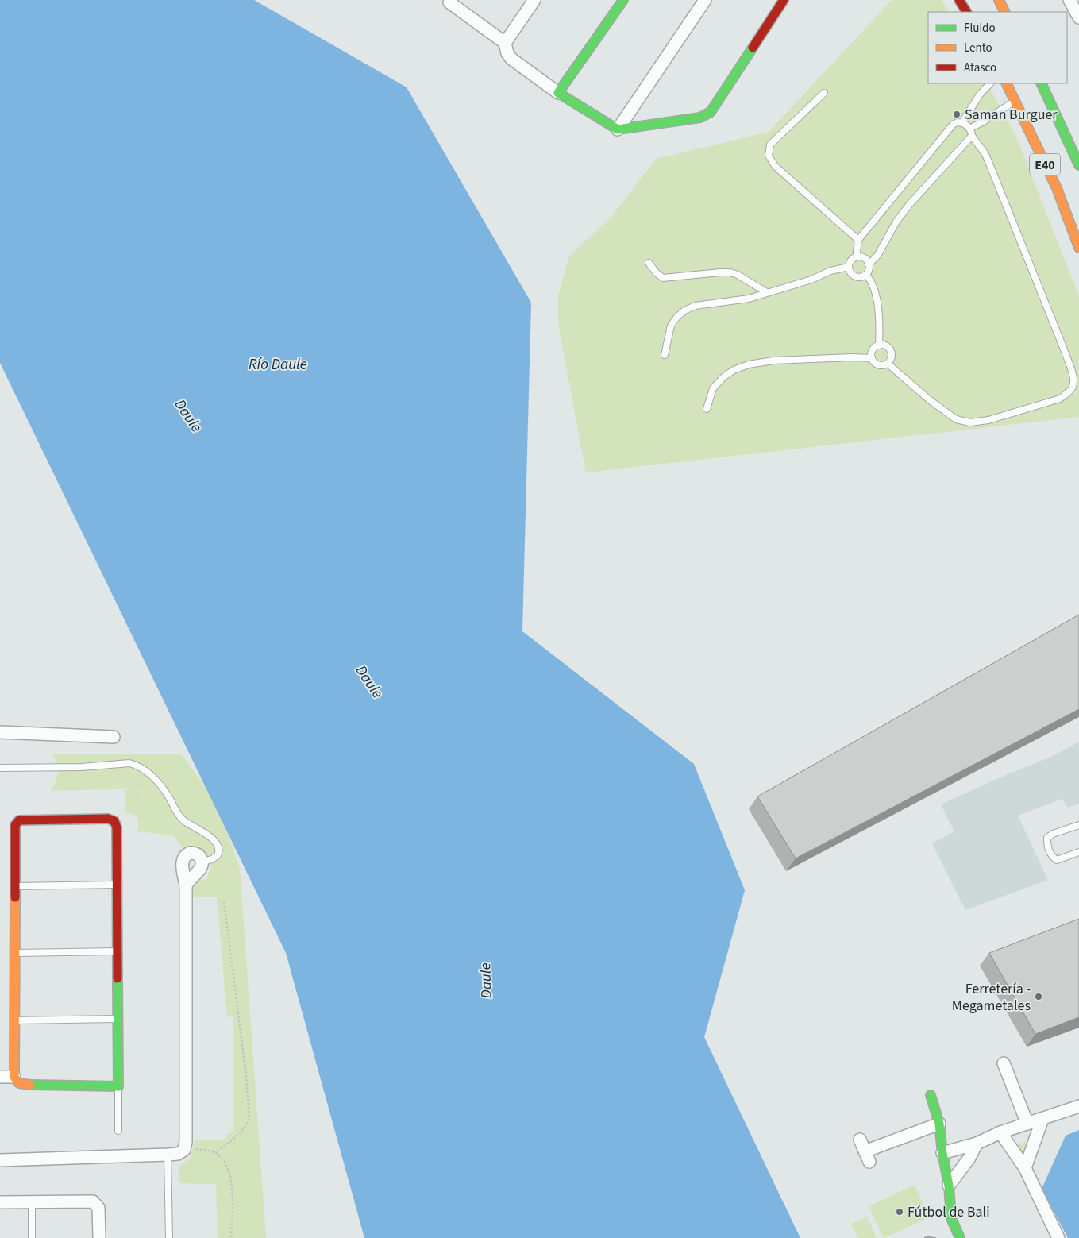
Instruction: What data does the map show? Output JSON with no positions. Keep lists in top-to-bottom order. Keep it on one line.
{"streets":{"main road":["E40"]},"water":["Río Daule","Daule"],"places":["Saman Burguer","Ferretería - Megametales","Fútbol de Bali"],"legend":["Fluido","Lento","Atasco"]}
